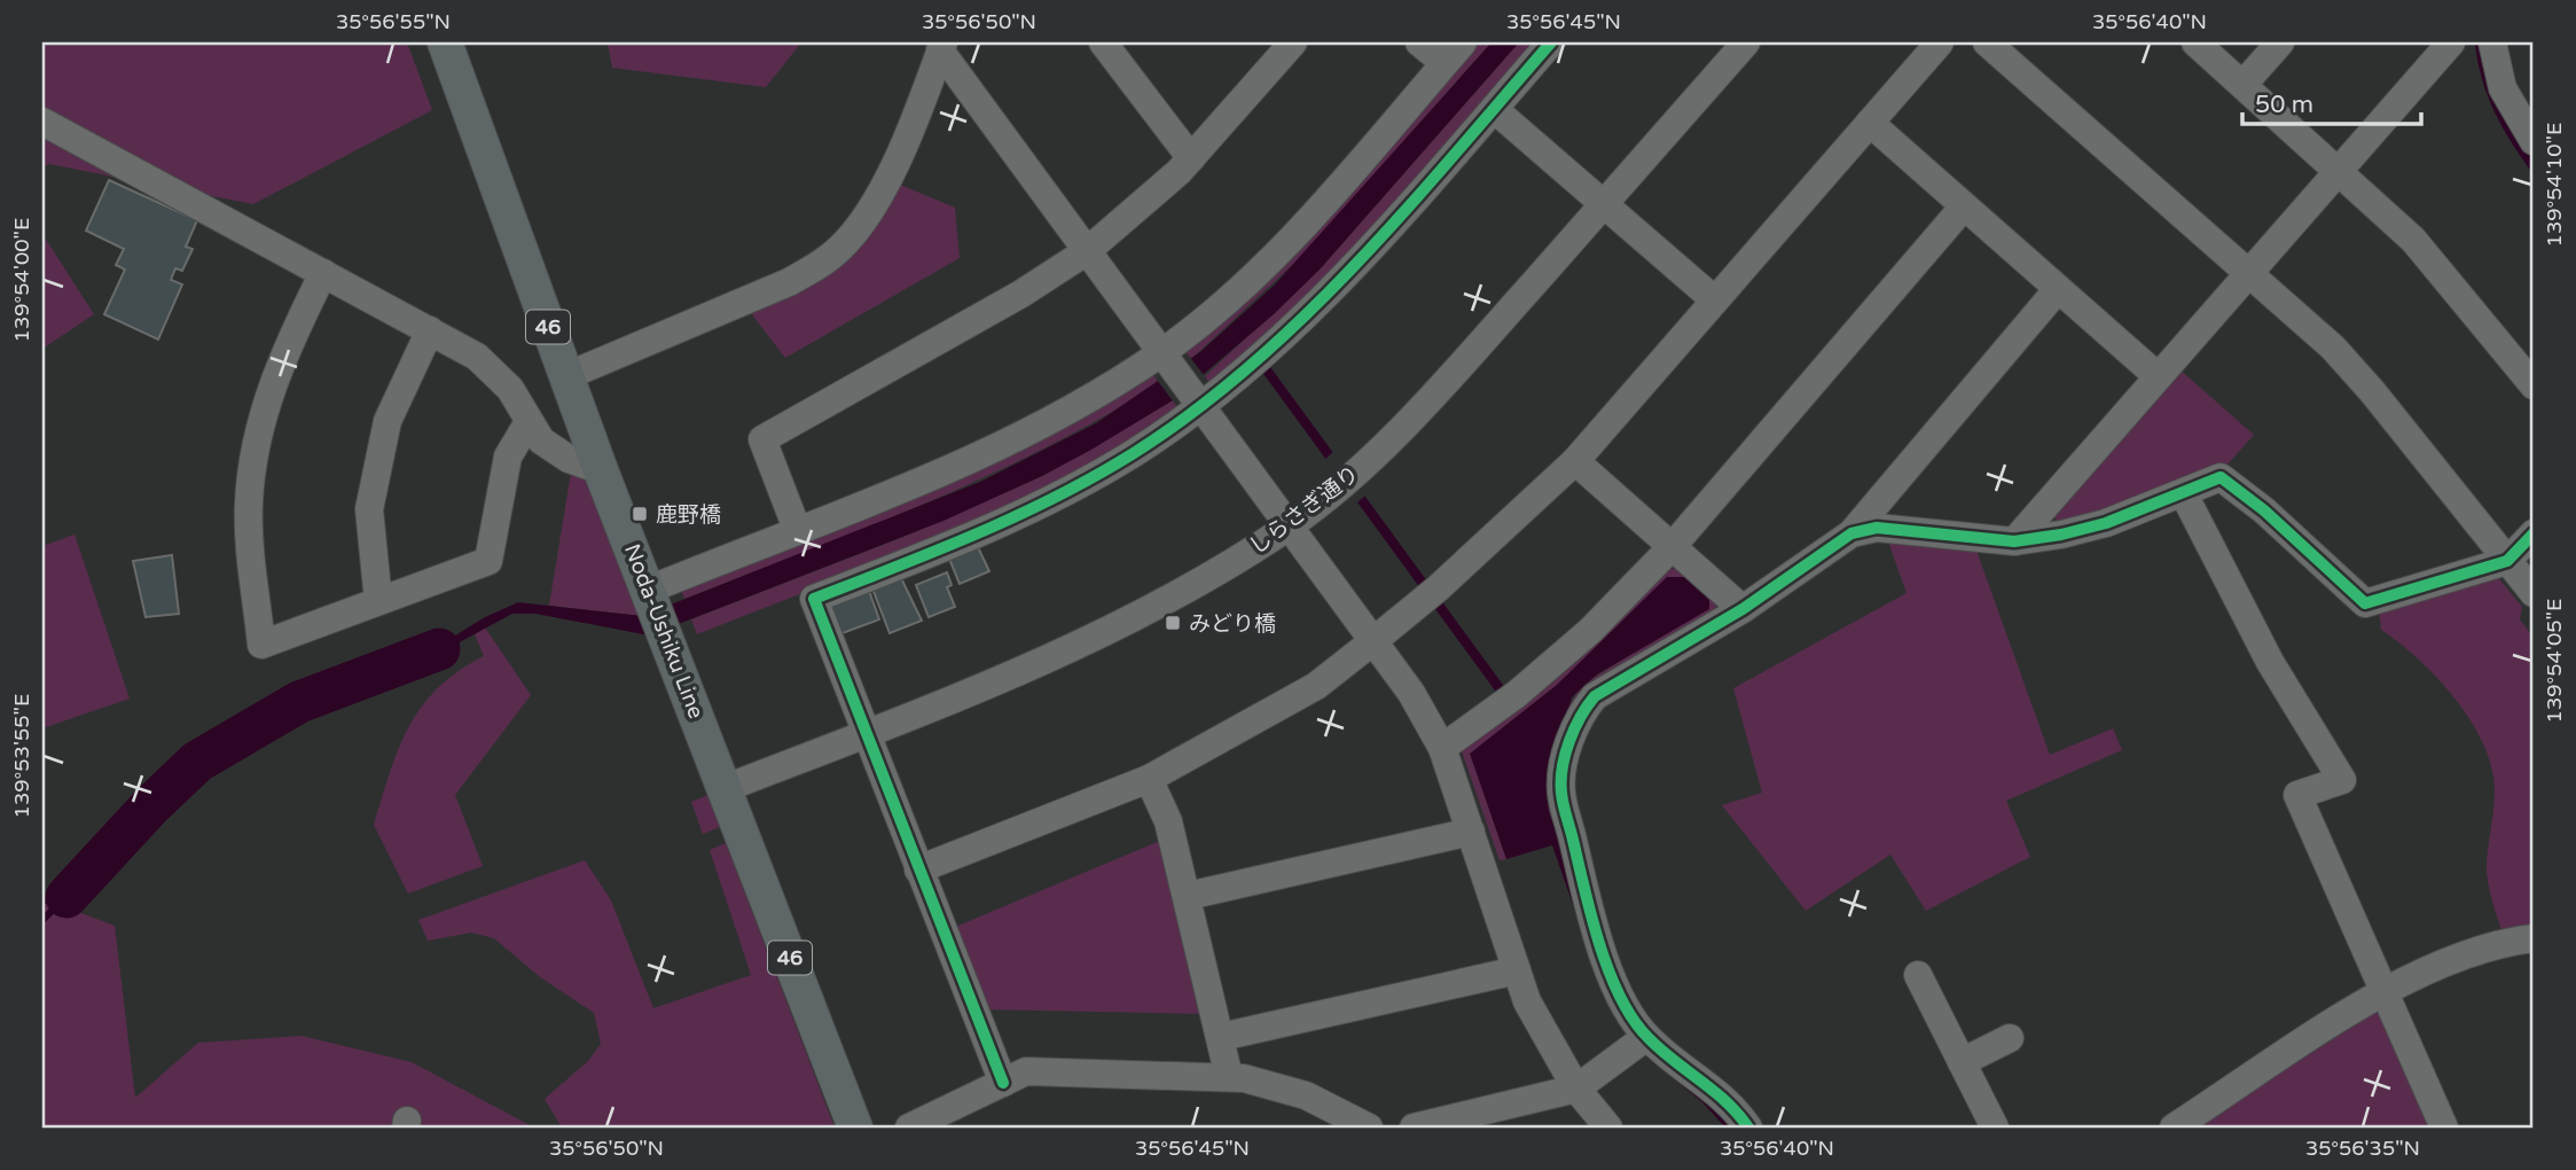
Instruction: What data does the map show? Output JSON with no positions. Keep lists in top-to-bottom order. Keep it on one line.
{"streets":{"main road":["46","Noda-Ushiku Line"],"street":["しらさぎ通り"]},"crossings":[["しらさぎ通り","Noda-Ushiku Line"]],"places":{"transit":["鹿野橋","みどり橋"]},"scale_bar":"50 m","coordinates":["35°56'55\"N","35°56'50\"N","35°56'45\"N","35°56'40\"N","139°54'10\"E","139°54'00\"E","139°54'05\"E","139°53'55\"E","35°56'35\"N"]}
